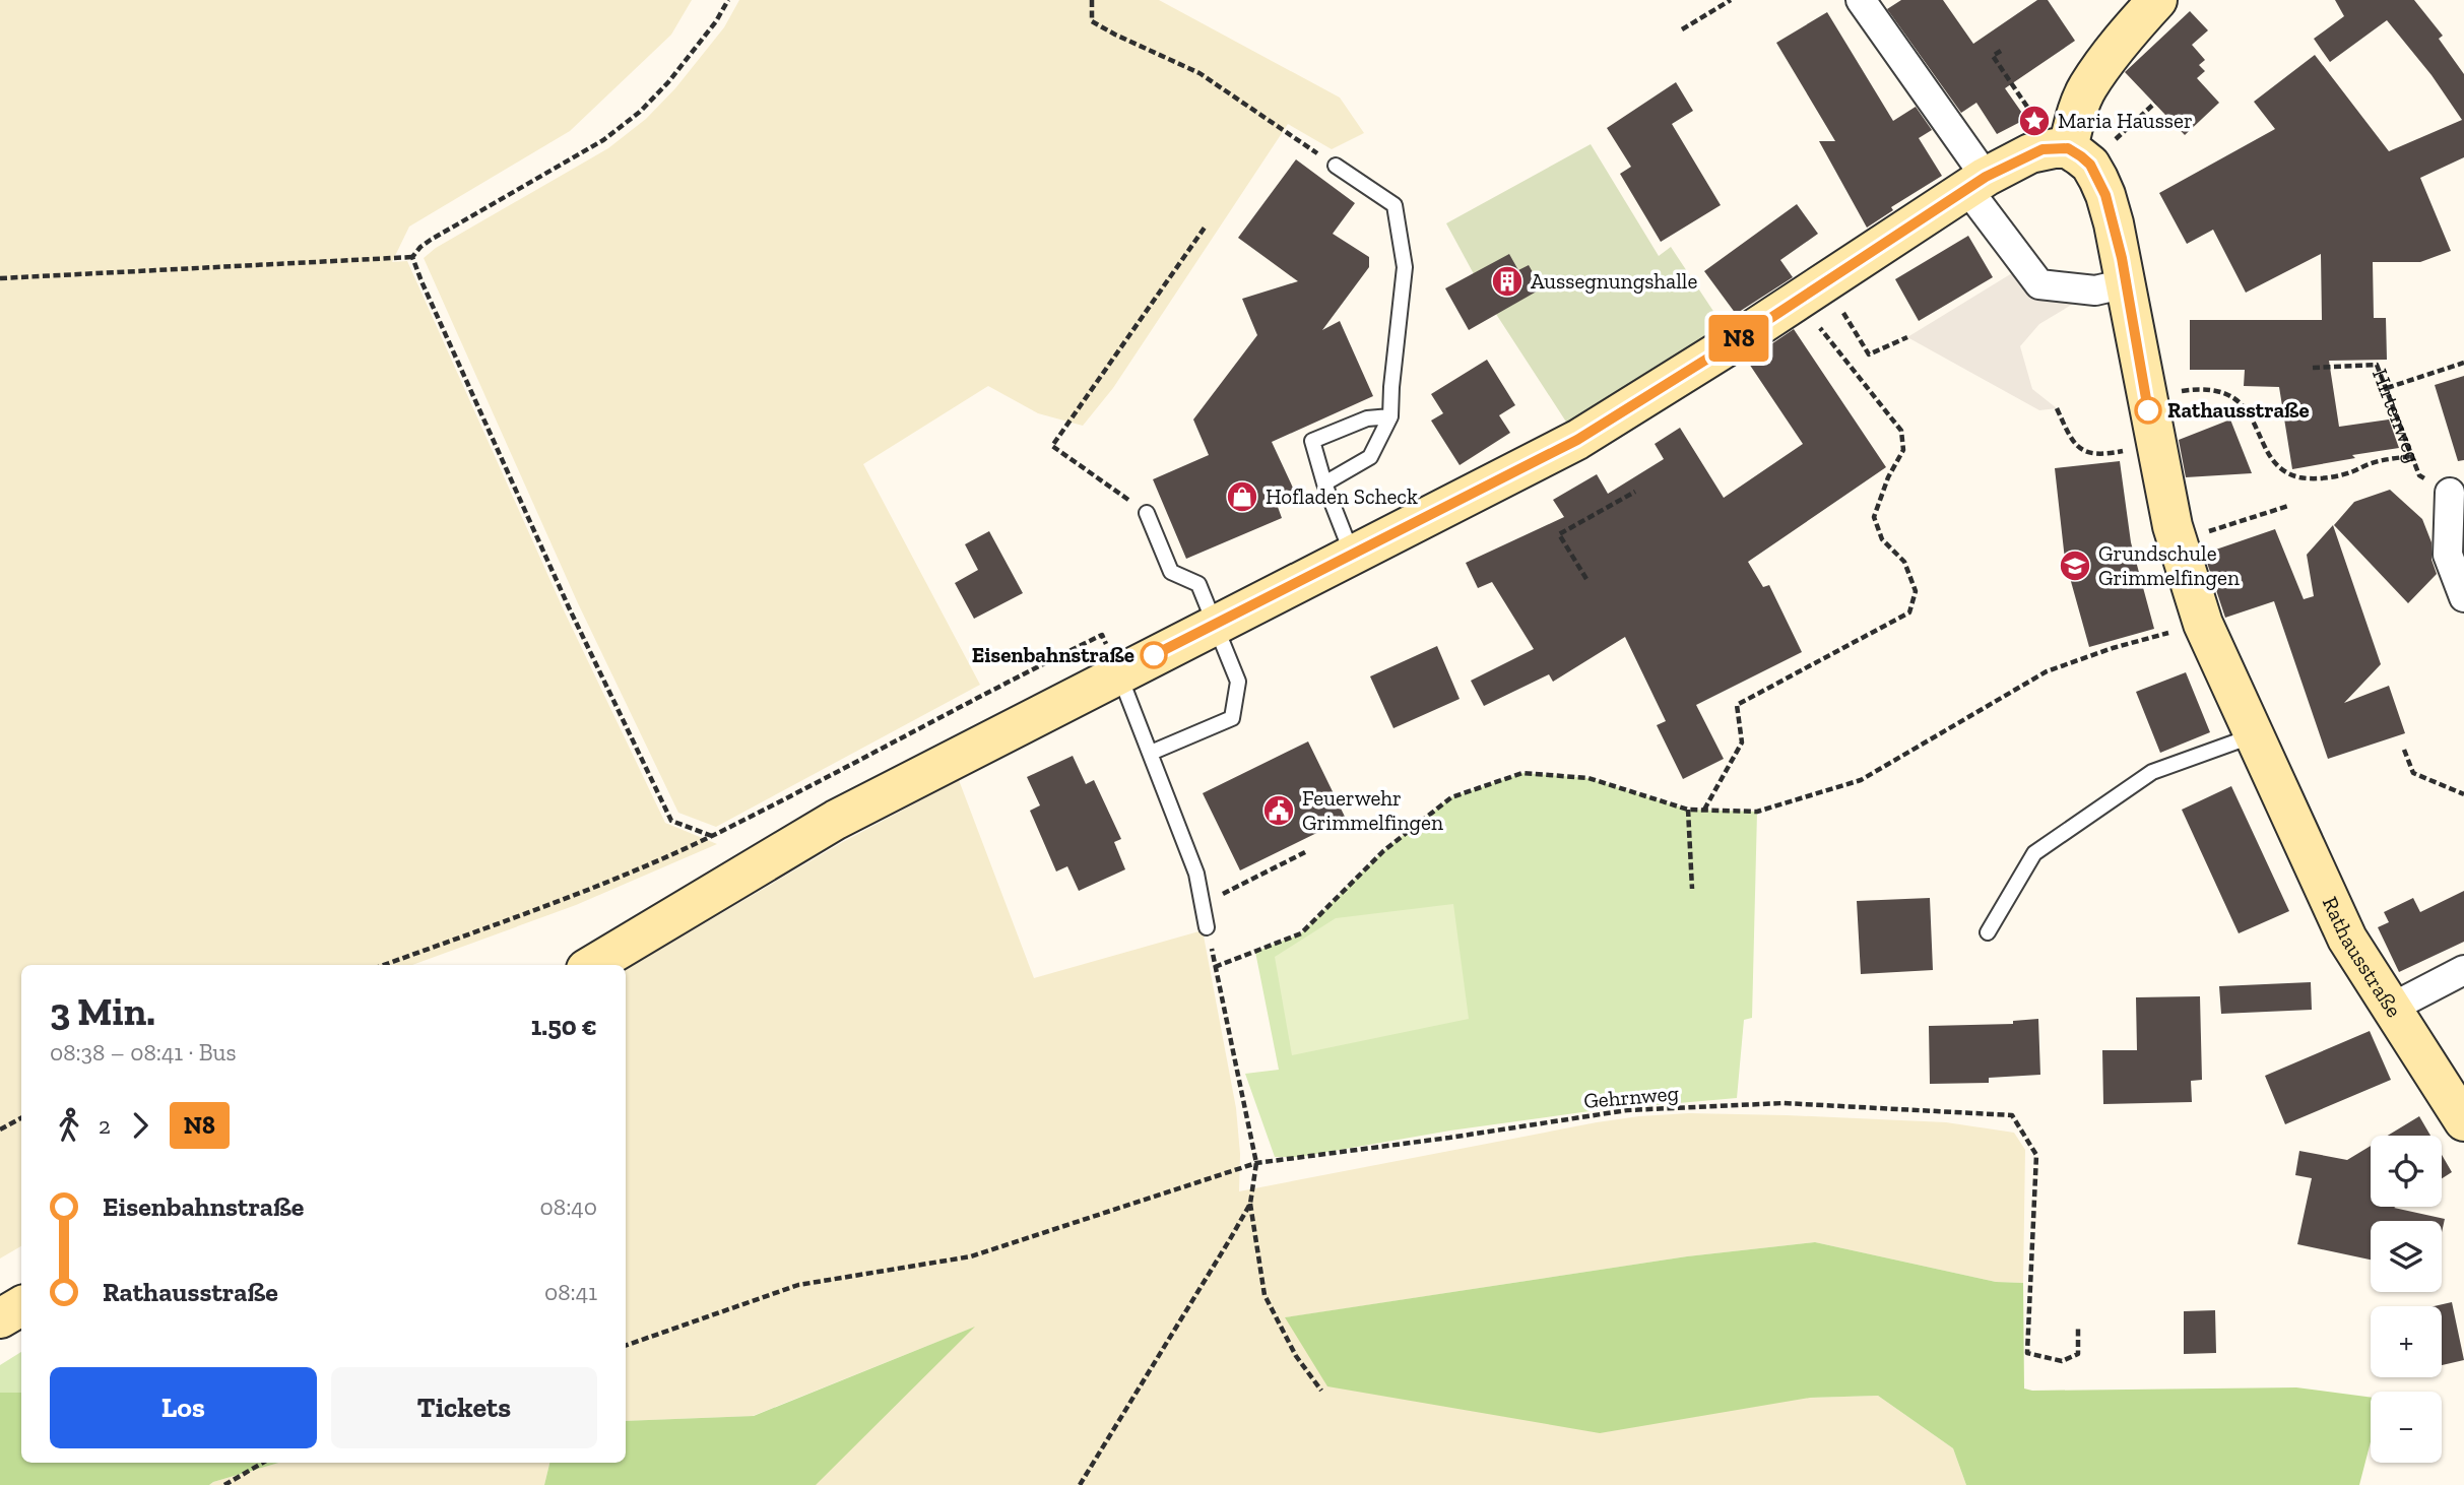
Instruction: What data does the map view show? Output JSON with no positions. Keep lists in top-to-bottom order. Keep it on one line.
{"streets":{"street":["Rathausstraße"],"path":["Hirtenweg","Gehrnweg"]},"places":{"place":["Maria Hausser"],"building":["Aussegnungshalle"],"other":["Rathausstraße","Eisenbahnstraße"],"shop":["Hofladen Scheck"],"school or university":["Grundschule Grimmelfingen"],"public building":["Feuerwehr Grimmelfingen"]},"lines":["bus line N8"],"page":{"on_map":"N8","heading":["3 Min.","08:38 – 08:41 · Bus","1.50 €"],"legs":["2","N8"],"map_buttons":["+","−"],"list":[{"name":"Eisenbahnstraße","value":"08:40"},{"name":"Rathausstraße","value":"08:41"}],"buttons":["Los","Tickets"]}}
